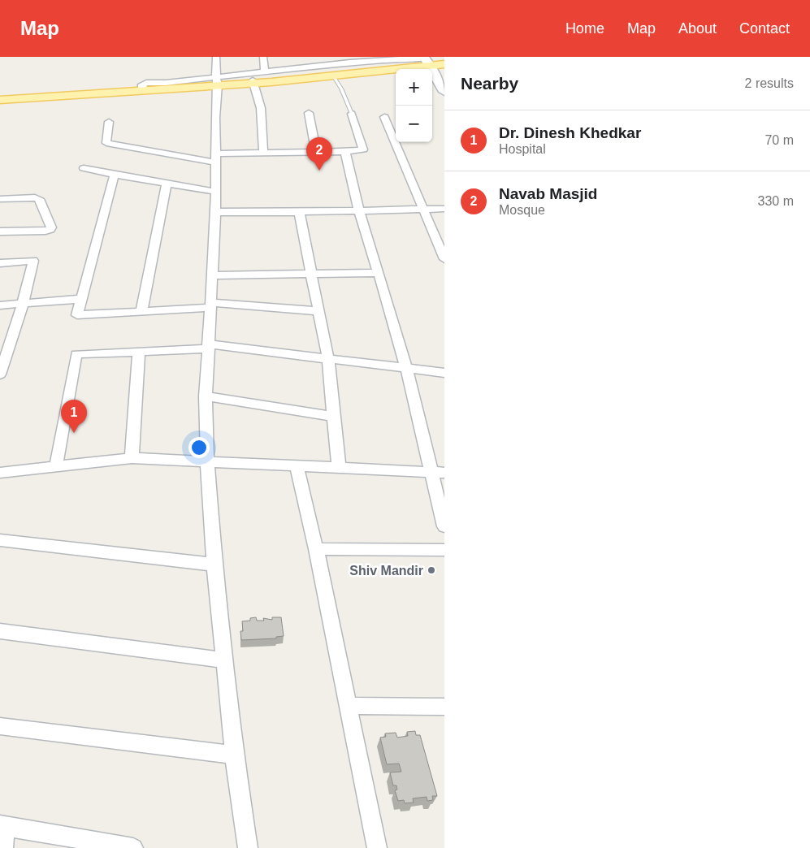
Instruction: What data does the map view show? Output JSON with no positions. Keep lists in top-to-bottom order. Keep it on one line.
{"places":["Shiv Mandir"],"page":{"header":"Map","nav":["Home","Map","About","Contact"],"heading":["Nearby","2 results"],"map_buttons":["+","−"],"list":[{"mark":"1","name":"Dr. Dinesh Khedkar","note":"Hospital","value":"70 m"},{"mark":"2","name":"Navab Masjid","note":"Mosque","value":"330 m"}],"pins":["2","1"]}}
